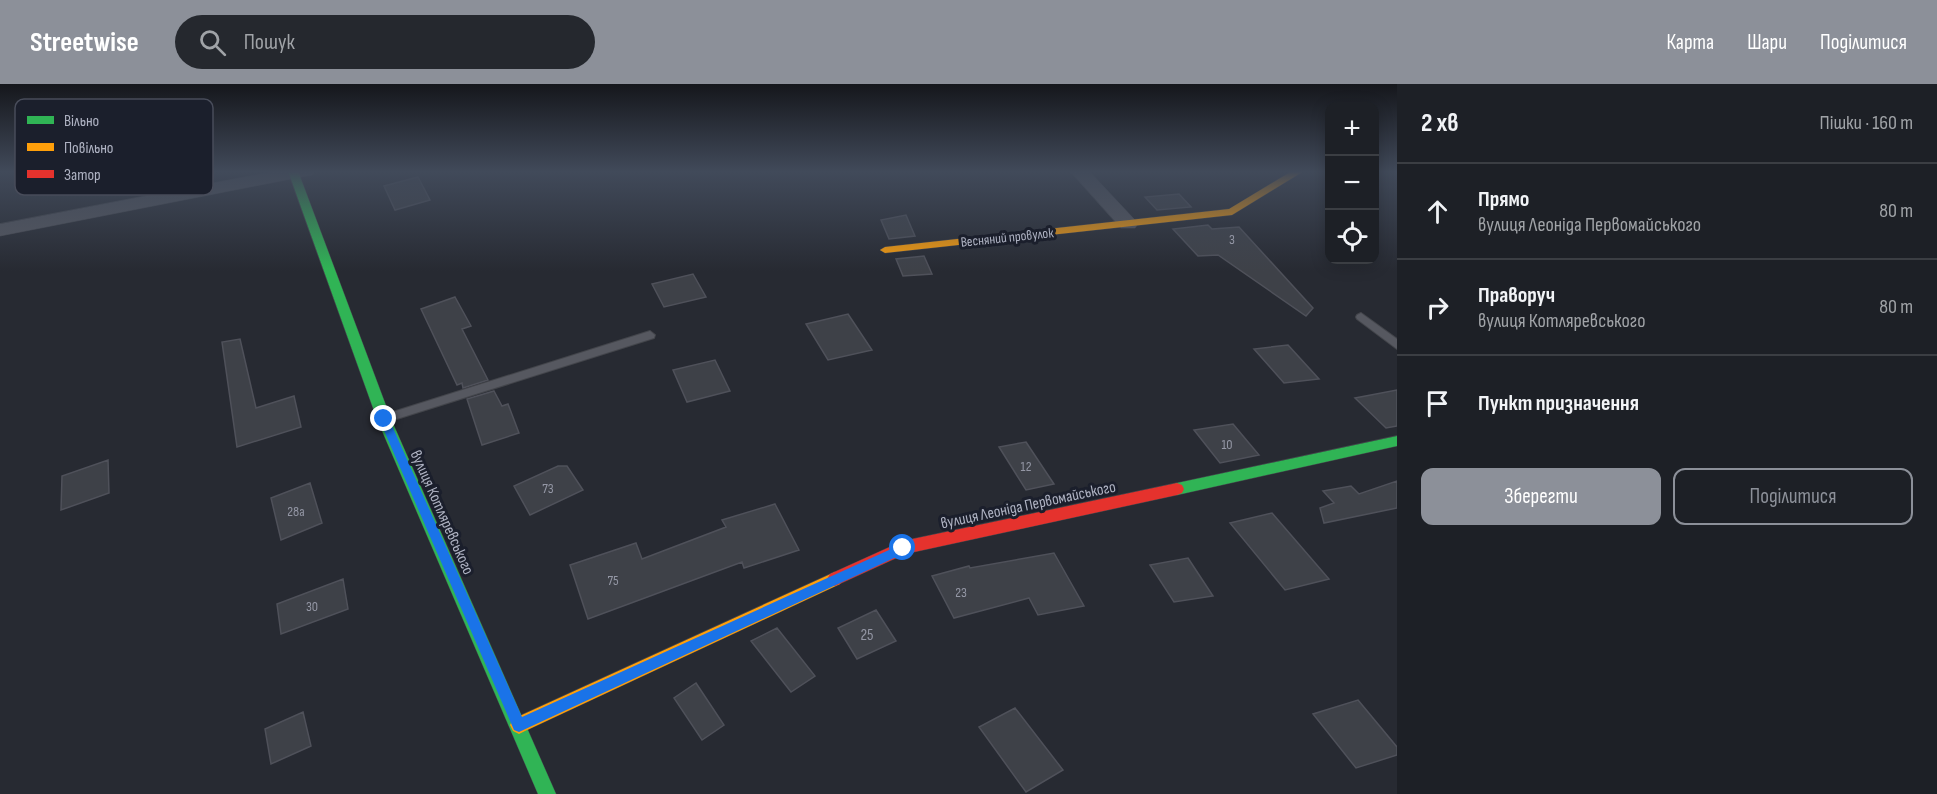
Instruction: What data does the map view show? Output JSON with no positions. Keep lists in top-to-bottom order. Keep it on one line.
{"streets":{"street":["Весняний провулок","вулиця Леоніда Первомайського","вулиця Котляревського"]},"crossings":[["вулиця Леоніда Первомайського","вулиця Котляревського"]],"house_numbers":["3","10","12","73","28а","75","23","30","25"],"legend":["Вільно","Повільно","Затор"],"page":{"header":"Streetwise","search":"Пошук","nav":["Карта","Шари","Поділитися"],"heading":["2 хв","Пішки · 160 m"],"map_buttons":["+","−"],"list":[["Прямо","вулиця Леоніда Первомайського","80 m"],["Праворуч","вулиця Котляревського","80 m"],"Пункт призначення"],"buttons":["Зберегти","Поділитися"]}}
